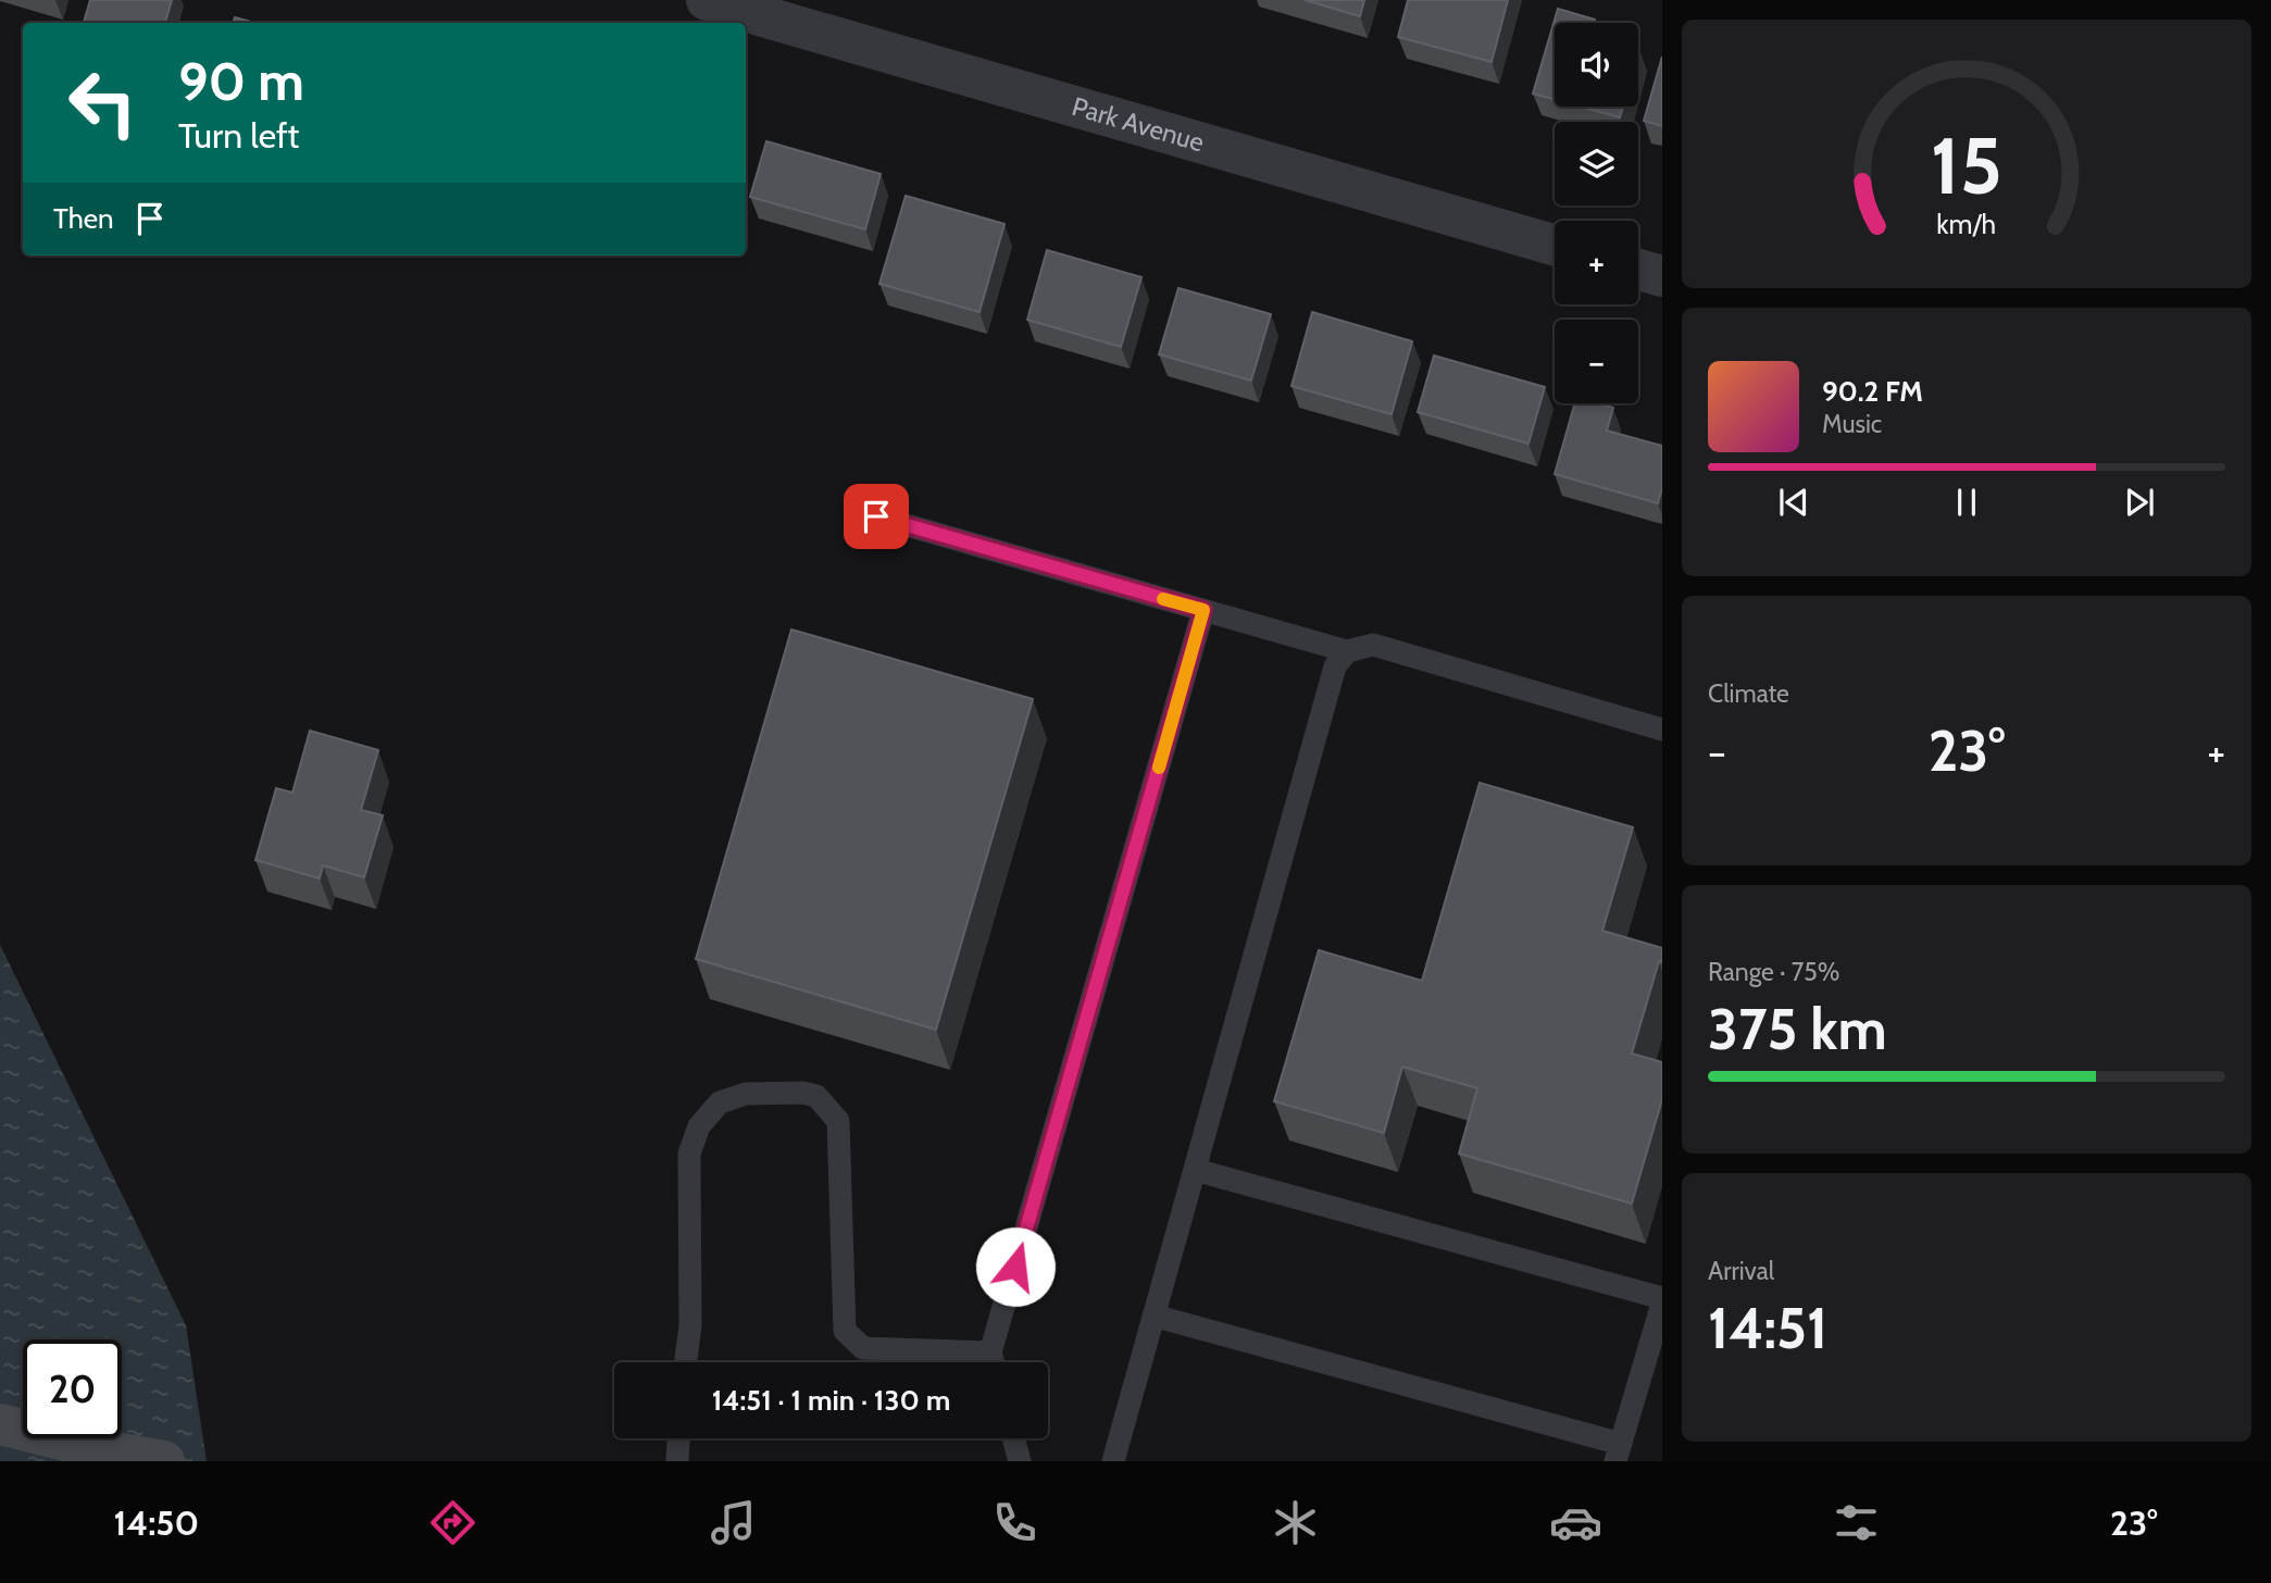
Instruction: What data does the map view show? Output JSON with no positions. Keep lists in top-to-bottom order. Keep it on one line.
{"streets":{"street":["Park Avenue"]},"page":{"map_buttons":["+","−"],"turn":["90 m","Turn left"],"then":"Then","song":["90.2 FM","Music"],"tile":["Climate",["Range · 75%","375 km"],["Arrival","14:51"]],"heat":["−","23°","+"],"limit":"20","trip":"14:51 · 1 min · 130 m","tabs":["14:50","23°"],"gauge":["15","km/h"]}}
